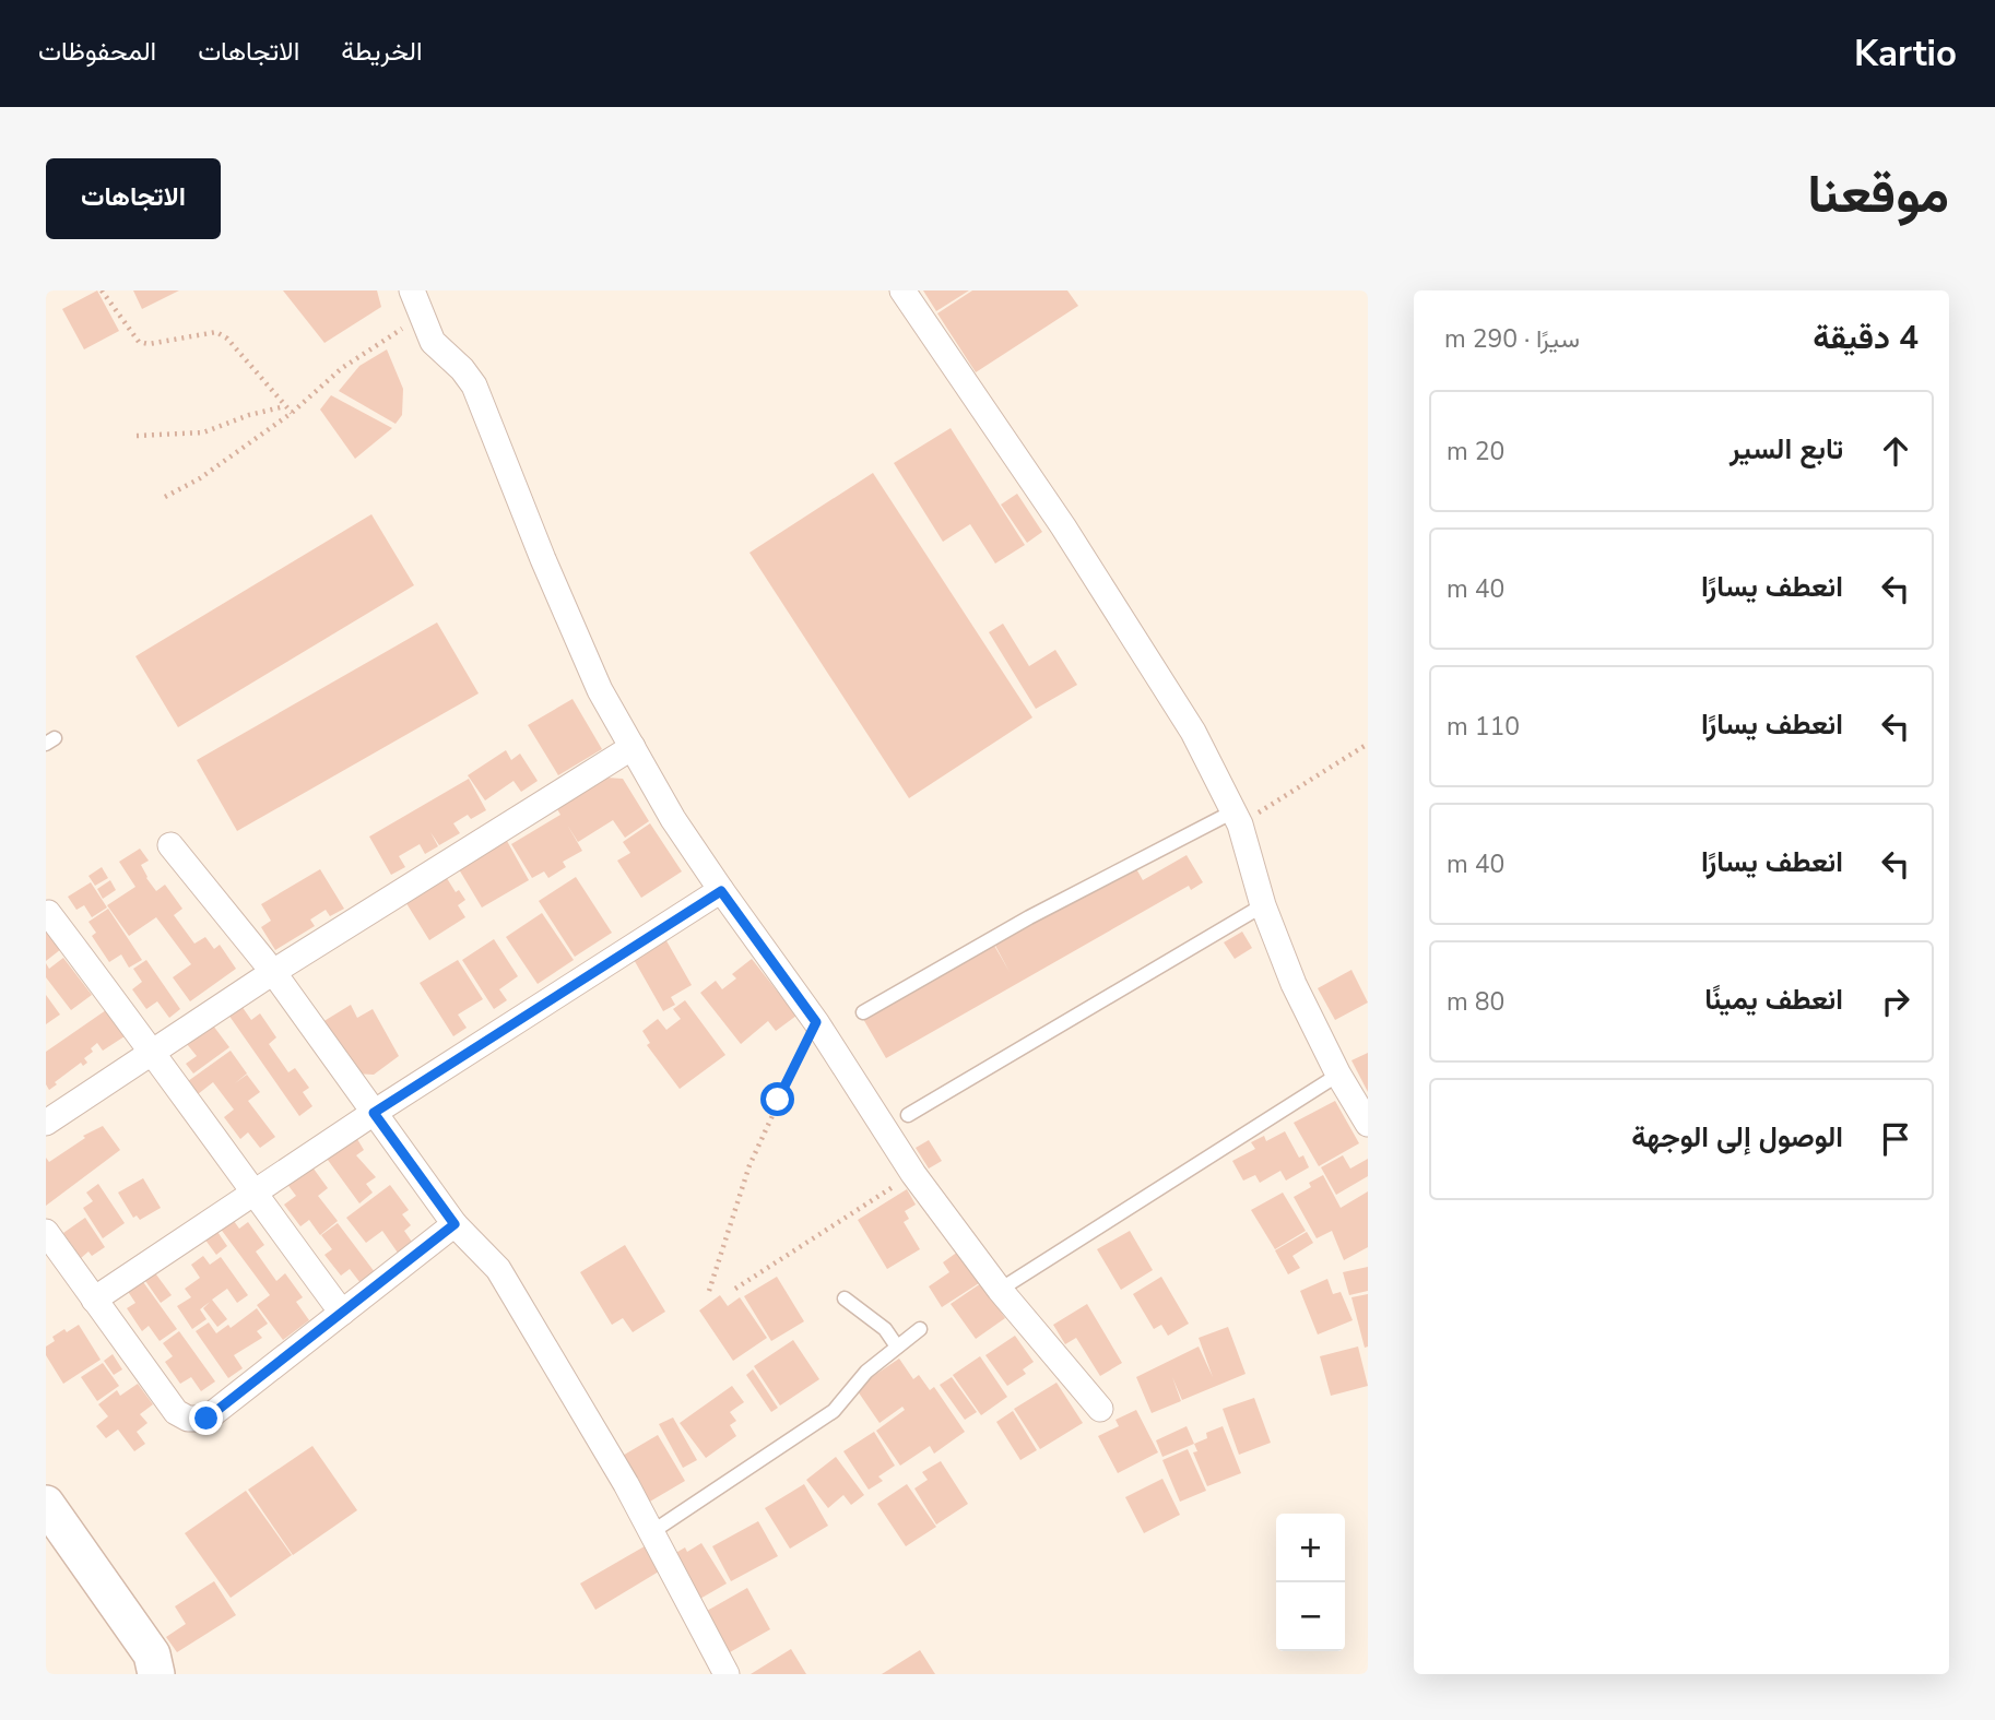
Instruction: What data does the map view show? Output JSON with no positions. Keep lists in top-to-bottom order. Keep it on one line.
{"page":{"header":"Kartio","nav":["الخريطة","الاتجاهات","المحفوظات"],"title":"موقعنا","buttons":"الاتجاهات","heading":["4 دقيقة","سيرًا · 290 m"],"list":[["تابع السير","20 m"],["انعطف يسارًا","40 m"],["انعطف يسارًا","110 m"],["انعطف يسارًا","40 m"],["انعطف يمينًا","80 m"],"الوصول إلى الوجهة"],"map_buttons":["+","−"]}}
